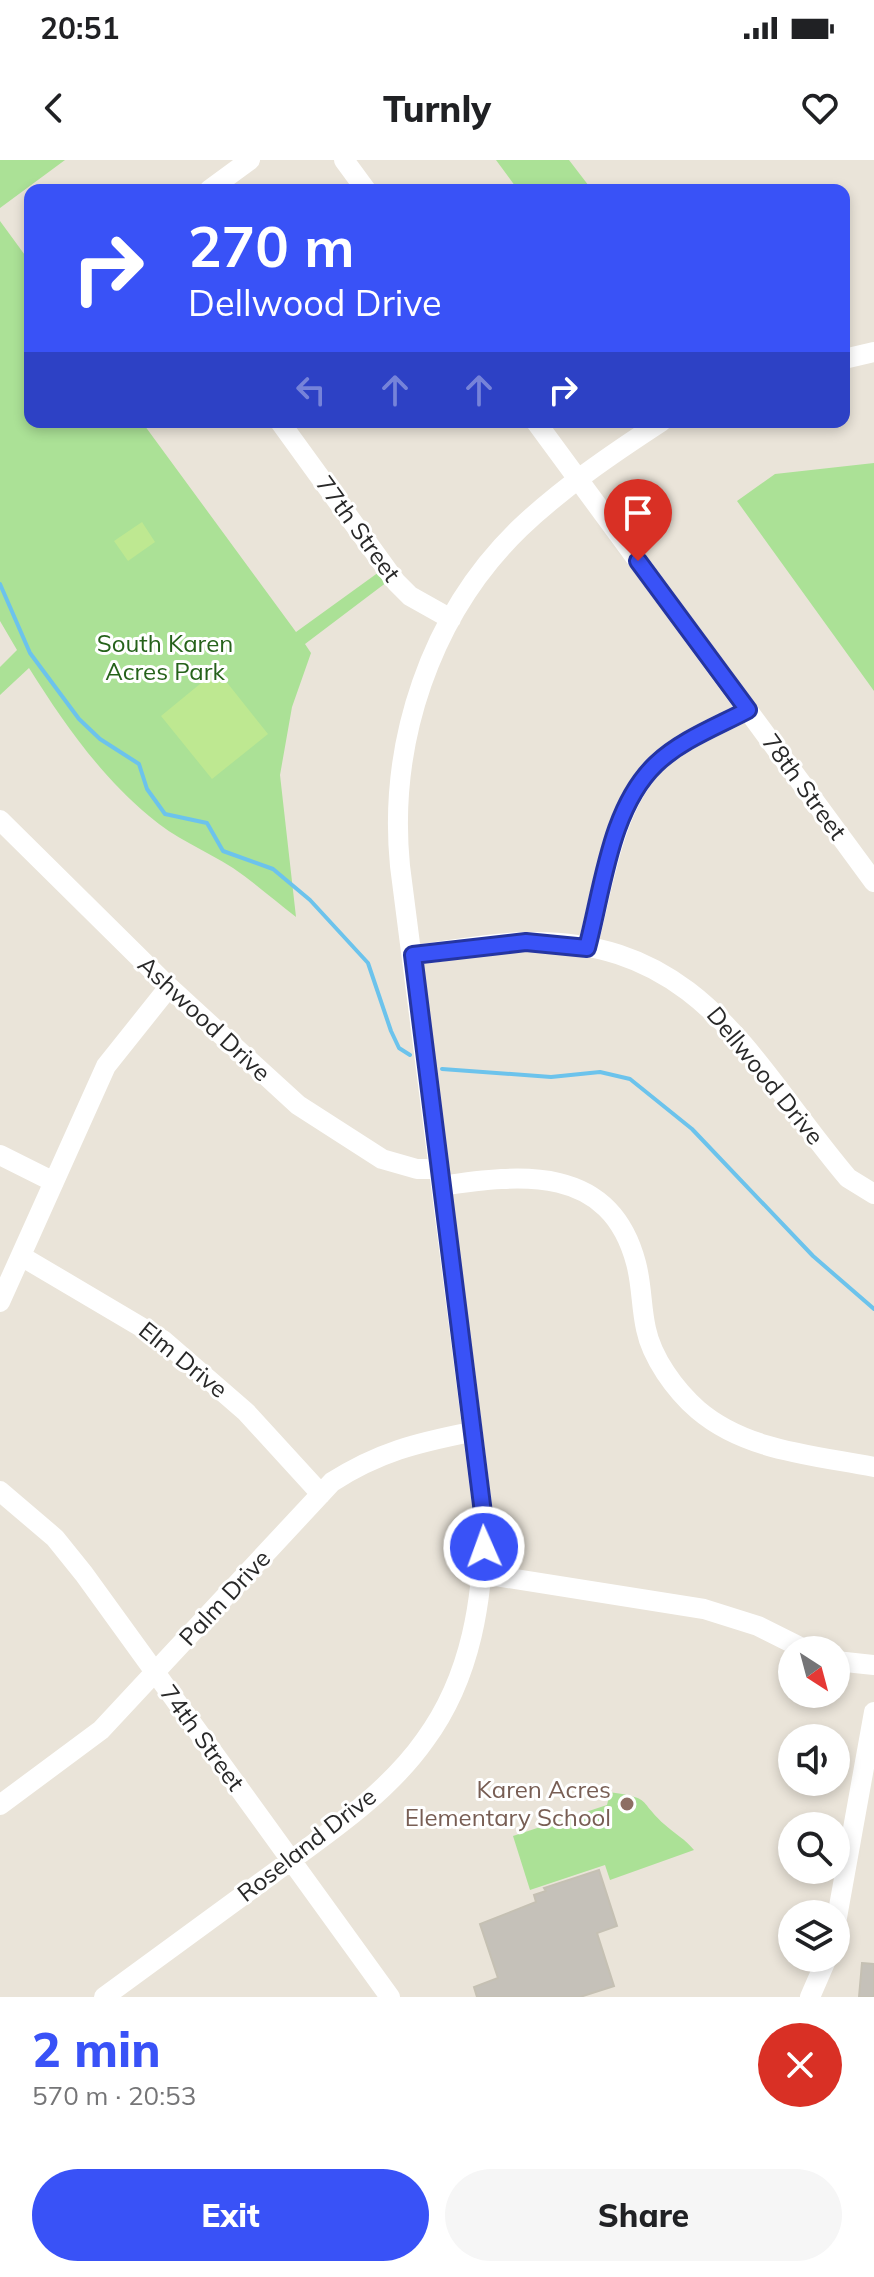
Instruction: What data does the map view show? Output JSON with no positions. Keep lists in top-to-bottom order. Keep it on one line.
{"streets":{"street":["77th Street","78th Street","Ashwood Drive","Dellwood Drive","Elm Drive","Palm Drive","74th Street","Roseland Drive"]},"crossings":[["77th Street","Roseland Drive"],["78th Street","Roseland Drive"],["Ashwood Drive","Roseland Drive"],["Dellwood Drive","Roseland Drive"],["Elm Drive","Palm Drive"],["Palm Drive","74th Street"],["Palm Drive","Roseland Drive"],["74th Street","Roseland Drive"]],"parks":["South Karen Acres Park"],"places":["Karen Acres Elementary School"],"north":"bottom right","page":{"status":"20:51","header":"Turnly","turn":["270 m","Dellwood Drive"],"heading":["2 min","570 m · 20:53"],"buttons":["Exit","Share"]}}
